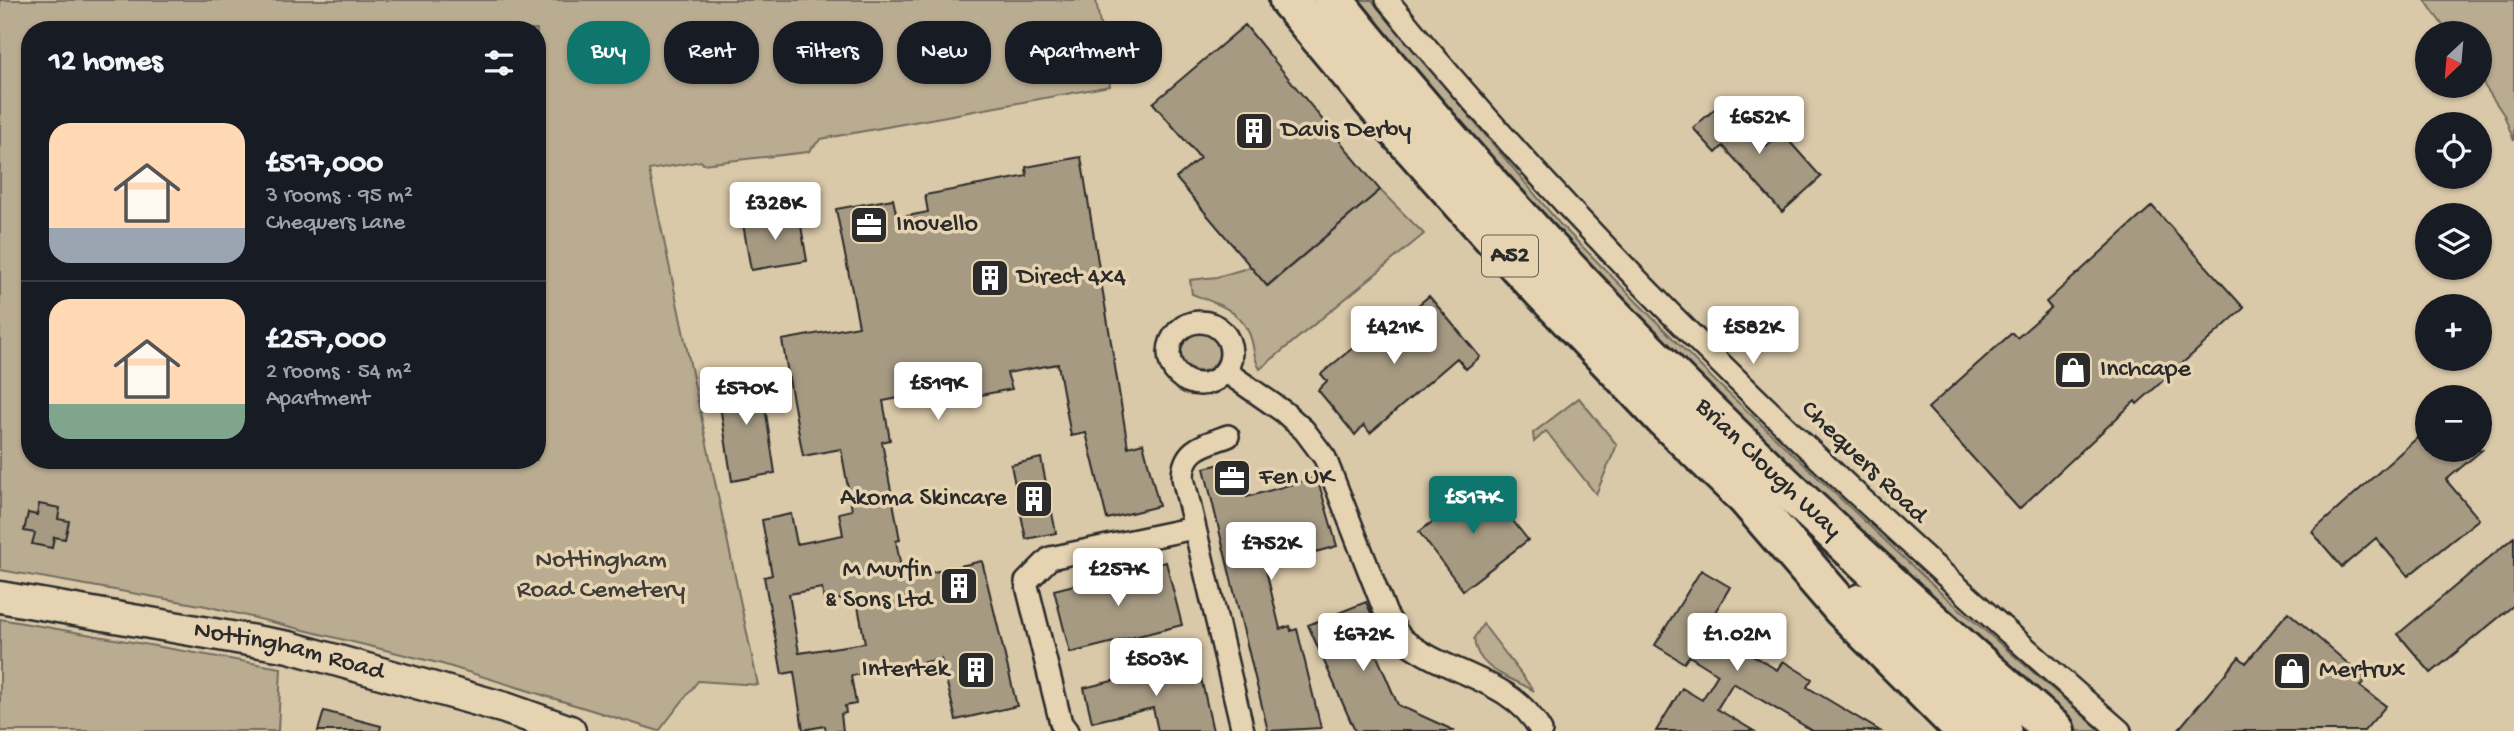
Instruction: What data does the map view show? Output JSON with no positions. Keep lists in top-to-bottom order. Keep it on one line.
{"streets":{"highway":["A52","Brian Clough Way"],"street":["Chequers Road","Nottingham Road"]},"parks":["Nottingham Road Cemetery"],"places":{"building":["Davis Derby","Direct 4x4","Akoma Skincare","M Murfin & Sons Ltd","Intertek"],"office":["Inovello","Fen UK"],"shop":["Inchcape","Mertrux"]},"north":"bottom left","page":{"map_buttons":["+","−"],"chip":["Buy","Rent","Filters","New","Apartment"],"heading":"12 homes","price":["£652K","£328K","£421K","£582K","£519K","£570K","£517K","£752K","£257K","£672K","£1.02M","£503K"],"list":[{"name":"£517,000","note":"3 rooms · 95 m² · Chequers Lane"},{"name":"£257,000","note":"2 rooms · 54 m² · Apartment"}]}}
